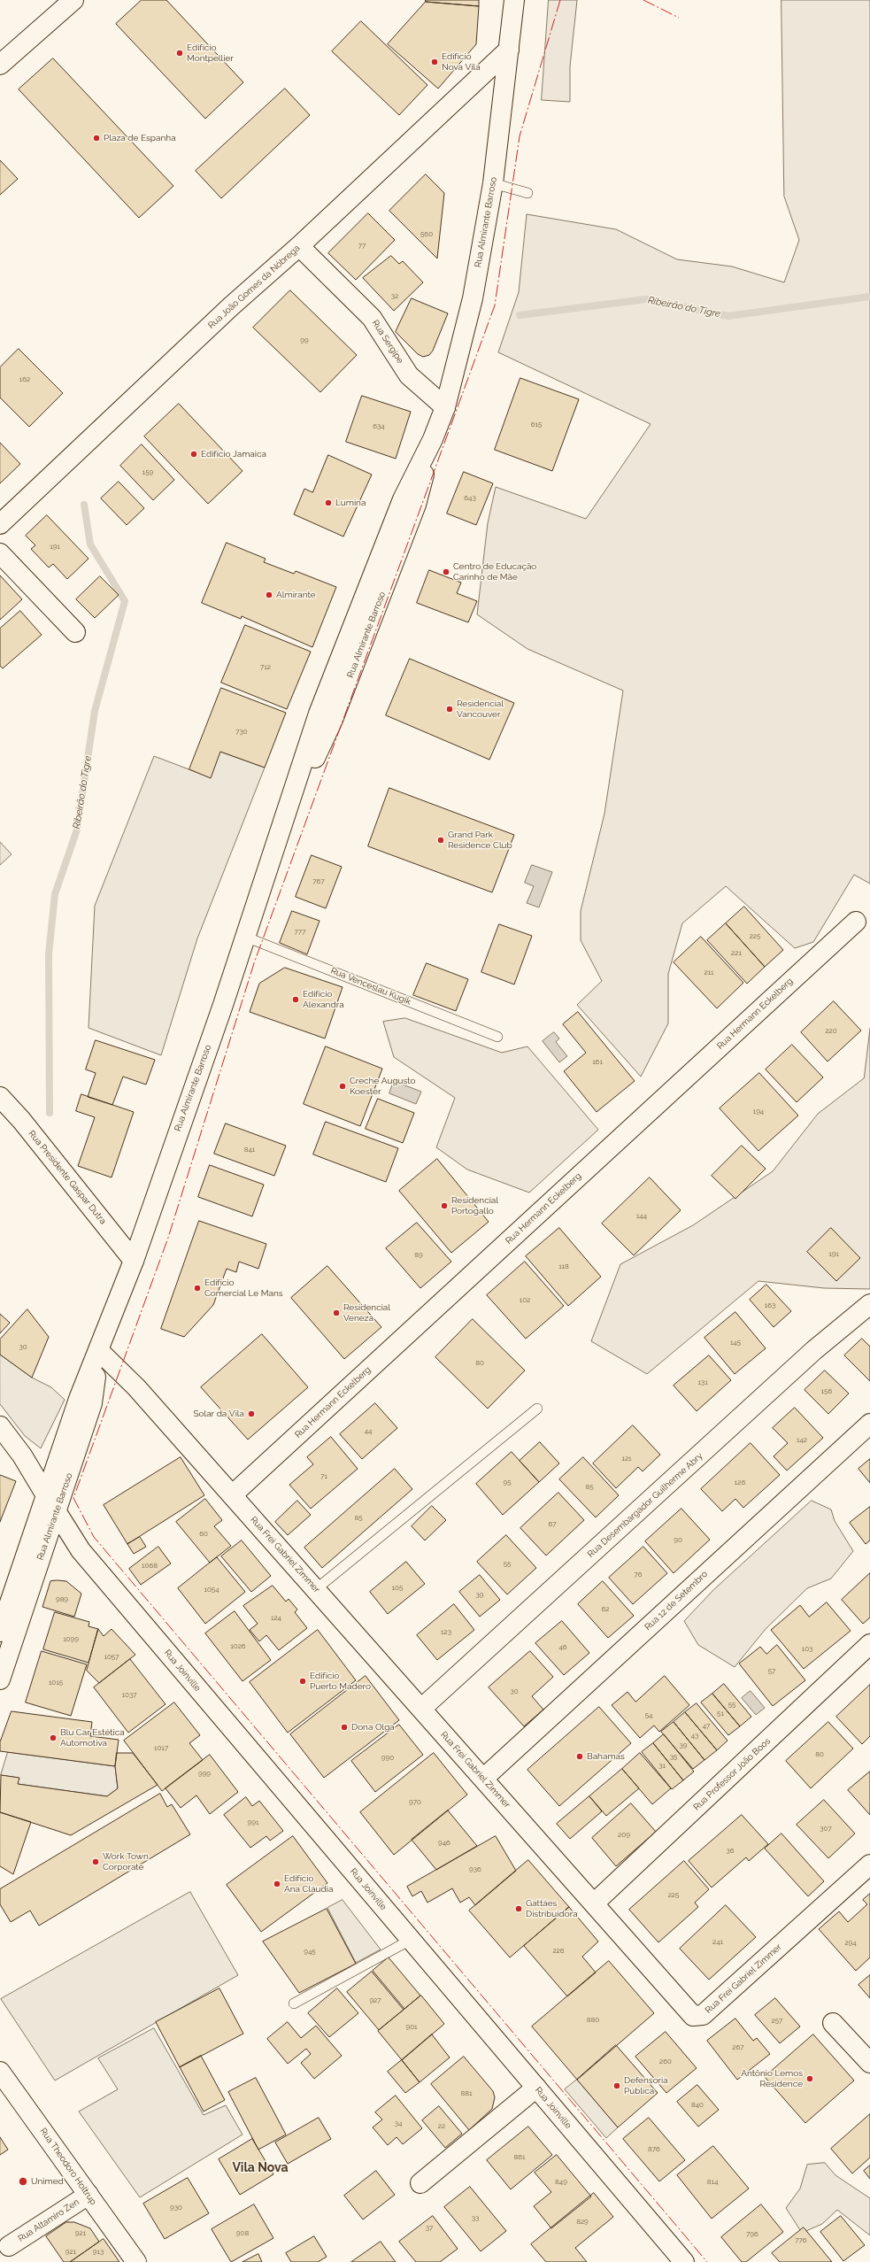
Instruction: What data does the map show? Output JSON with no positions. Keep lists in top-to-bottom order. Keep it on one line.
{"streets":{"street":["Rua Almirante Barroso","Rua João Gomes da Nóbrega","Rua Sergipe","Rua Hermann Eckelberg","Rua Presidente Gaspar Dutra","Rua Desembargador Guilherme Abry","Rua Frei Gabriel Zimmer","Rua 12 de Setembro","Rua Joinville","Rua Professor João Boos","Rua Theodoro Holtrup","Rua Altamiro Zen"],"lane":["Rua Venceslau Kugik"]},"crossings":[["Rua Almirante Barroso","Rua João Gomes da Nóbrega"],["Rua Almirante Barroso","Rua Sergipe"],["Rua Almirante Barroso","Rua Venceslau Kugik"],["Rua Almirante Barroso","Rua Presidente Gaspar Dutra"],["Rua Almirante Barroso","Rua Frei Gabriel Zimmer"],["Rua Almirante Barroso","Rua Joinville"],["Rua João Gomes da Nóbrega","Rua Sergipe"],["Rua Hermann Eckelberg","Rua Frei Gabriel Zimmer"],["Rua Desembargador Guilherme Abry","Rua Frei Gabriel Zimmer"],["Rua Frei Gabriel Zimmer","Rua 12 de Setembro"],["Rua Frei Gabriel Zimmer","Rua Professor João Boos"],["Rua Theodoro Holtrup","Rua Altamiro Zen"]],"districts":["Vila Nova"],"water":["Ribeirão do Tigre"],"places":["Edifício Montpellier","Edifício Nova Vila","Plaza de Espanha","Edifício Jamaica","Lumina","Centro de Educação Carinho de Mãe","Almirante","Residencial Vancouver","Grand Park Residence Club","Edifício Alexandra","Creche Augusto Koester","Residencial Portogallo","Edifício Comercial Le Mans","Residencial Veneza","Solar da Vila","Edifício Puerto Madero","Dona Olga","Blu Car Estética Automotiva","Bahamas","Work Town Corporate","Edifício Ana Cláudia","Gattáes Distribuidora","Antônio Lemos Residence","Defensoria Pública","Unimed"],"house_numbers":["560","77","32","99","162","615","634","159","643","191","712","730","767","777","225","221","211","220","161","194","841","144","191","89","118","102","163","145","30","80","131","156","44","142","121","71","95","126","85","85","67","60","90","55","1068","76","105","1054","39","989","62","124","123","1099","1026","46","103","1057","57","1015","30","1037","55","51","54","47","43","39","1017","80","35","990","31","999","970","991","307","209","946","36","936","225","241","294","226","945","927","880","257","901","267","260","881","840","34","22","876","861","849","814","930","33","829","37","921","908","796","776","921","913"]}
